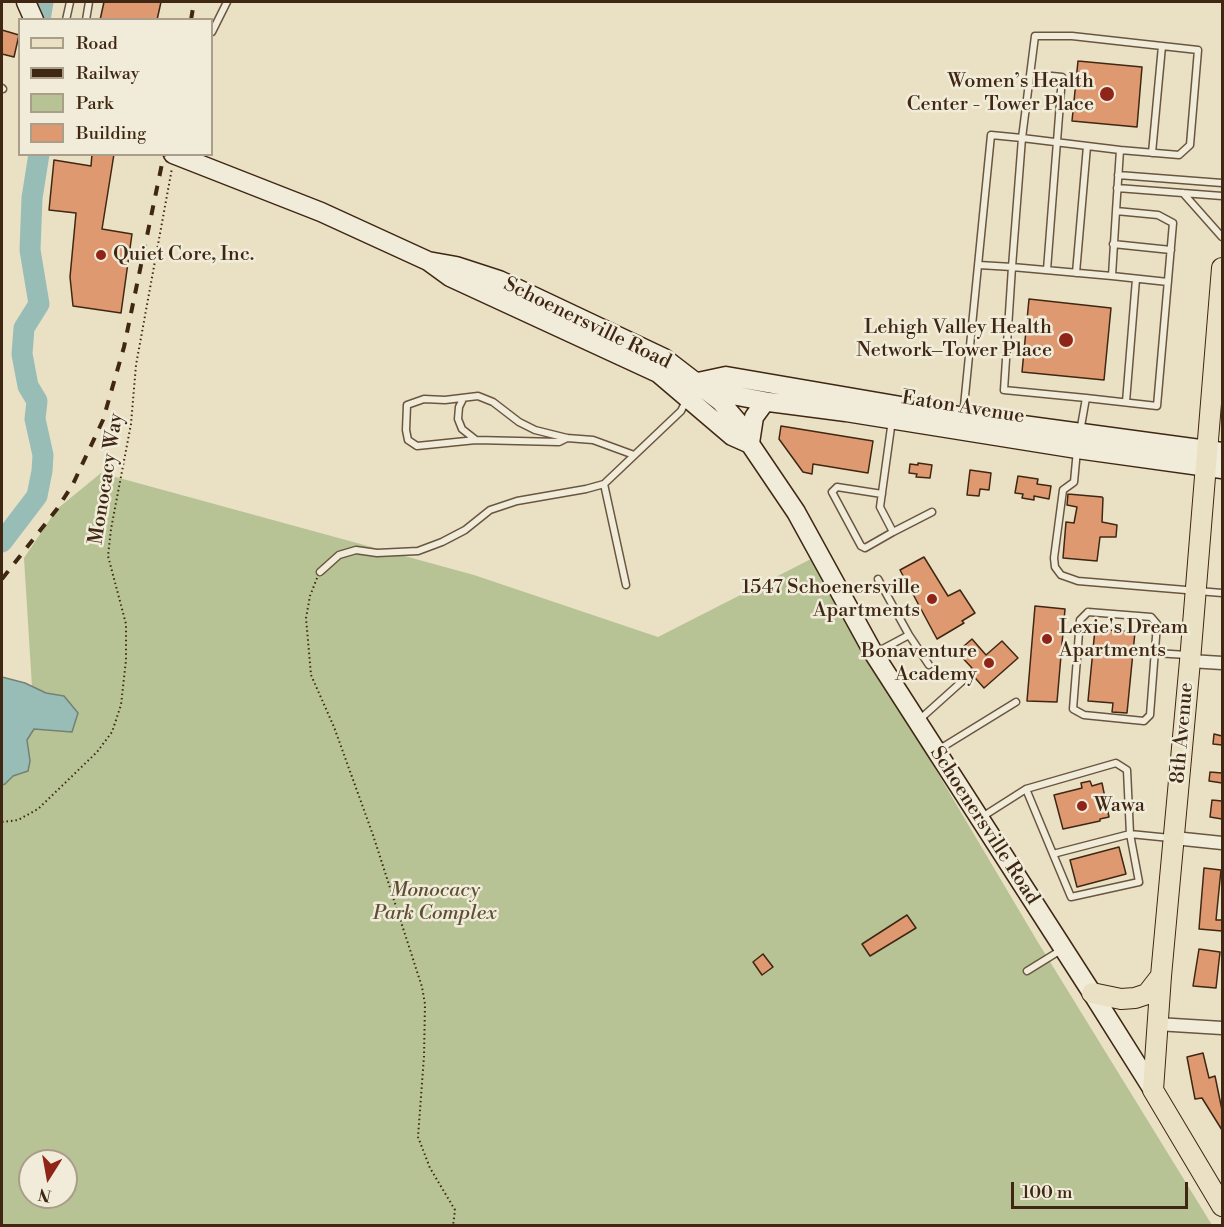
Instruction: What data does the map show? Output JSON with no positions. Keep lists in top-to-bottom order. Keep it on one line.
{"streets":{"main road":["Schoenersville Road","Eaton Avenue","8th Avenue"],"path":["Monocacy Way"]},"crossings":[["Schoenersville Road","Eaton Avenue"],["Schoenersville Road","8th Avenue"],["Eaton Avenue","8th Avenue"]],"parks":["Monocacy Park Complex"],"places":["Women’s Health Center - Tower Place","Quiet Core, Inc.","Lehigh Valley Health Network–Tower Place","1547 Schoenersville Apartments","Lexie's Dream Apartments","Bonaventure Academy","Wawa"],"legend":["Road","Railway","Park","Building"],"scale_bar":"100 m","north":"bottom"}
